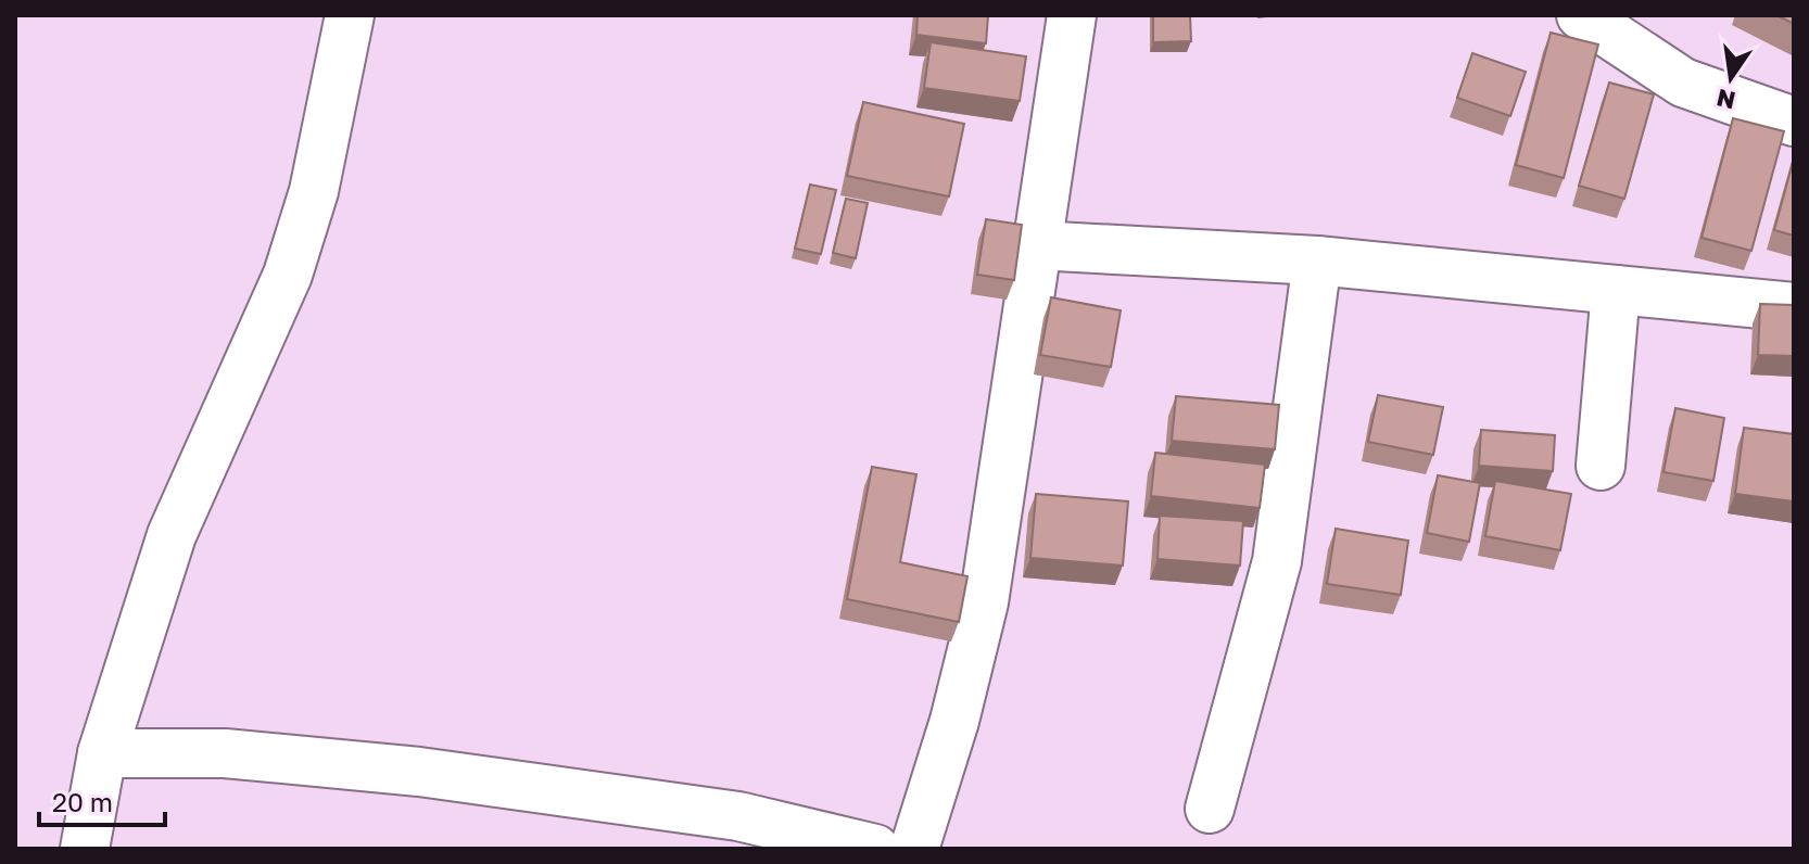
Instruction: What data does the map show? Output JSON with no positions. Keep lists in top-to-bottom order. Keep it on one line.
{"scale_bar":"20 m","north":"bottom"}
